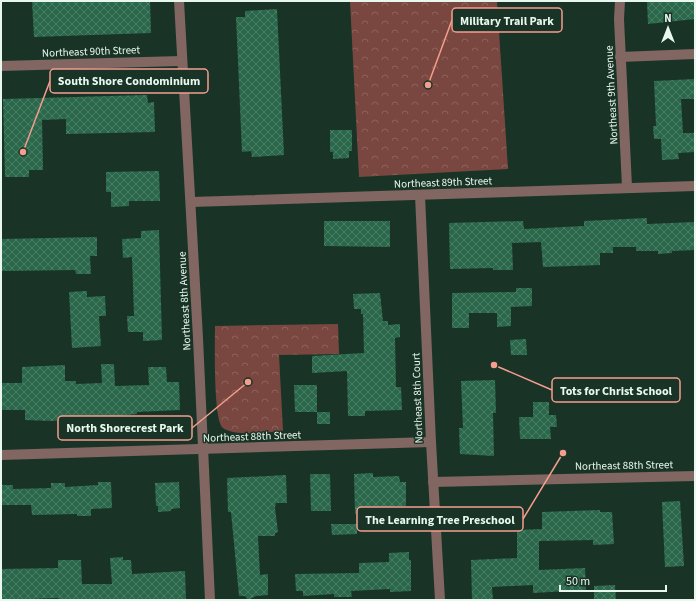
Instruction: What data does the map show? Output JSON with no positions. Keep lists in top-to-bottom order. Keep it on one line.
{"streets":{"street":["Northeast 90th Street","Northeast 9th Avenue","Northeast 89th Street","Northeast 8th Avenue","Northeast 8th Court","Northeast 88th Street"]},"crossings":[["Northeast 90th Street","Northeast 8th Avenue"],["Northeast 9th Avenue","Northeast 89th Street"],["Northeast 89th Street","Northeast 8th Avenue"],["Northeast 89th Street","Northeast 8th Court"],["Northeast 8th Avenue","Northeast 88th Street"],["Northeast 8th Court","Northeast 88th Street"]],"places":["Military Trail Park","South Shore Condominium","Tots for Christ School","North Shorecrest Park","The Learning Tree Preschool"],"scale_bar":"50 m","north":"top"}
